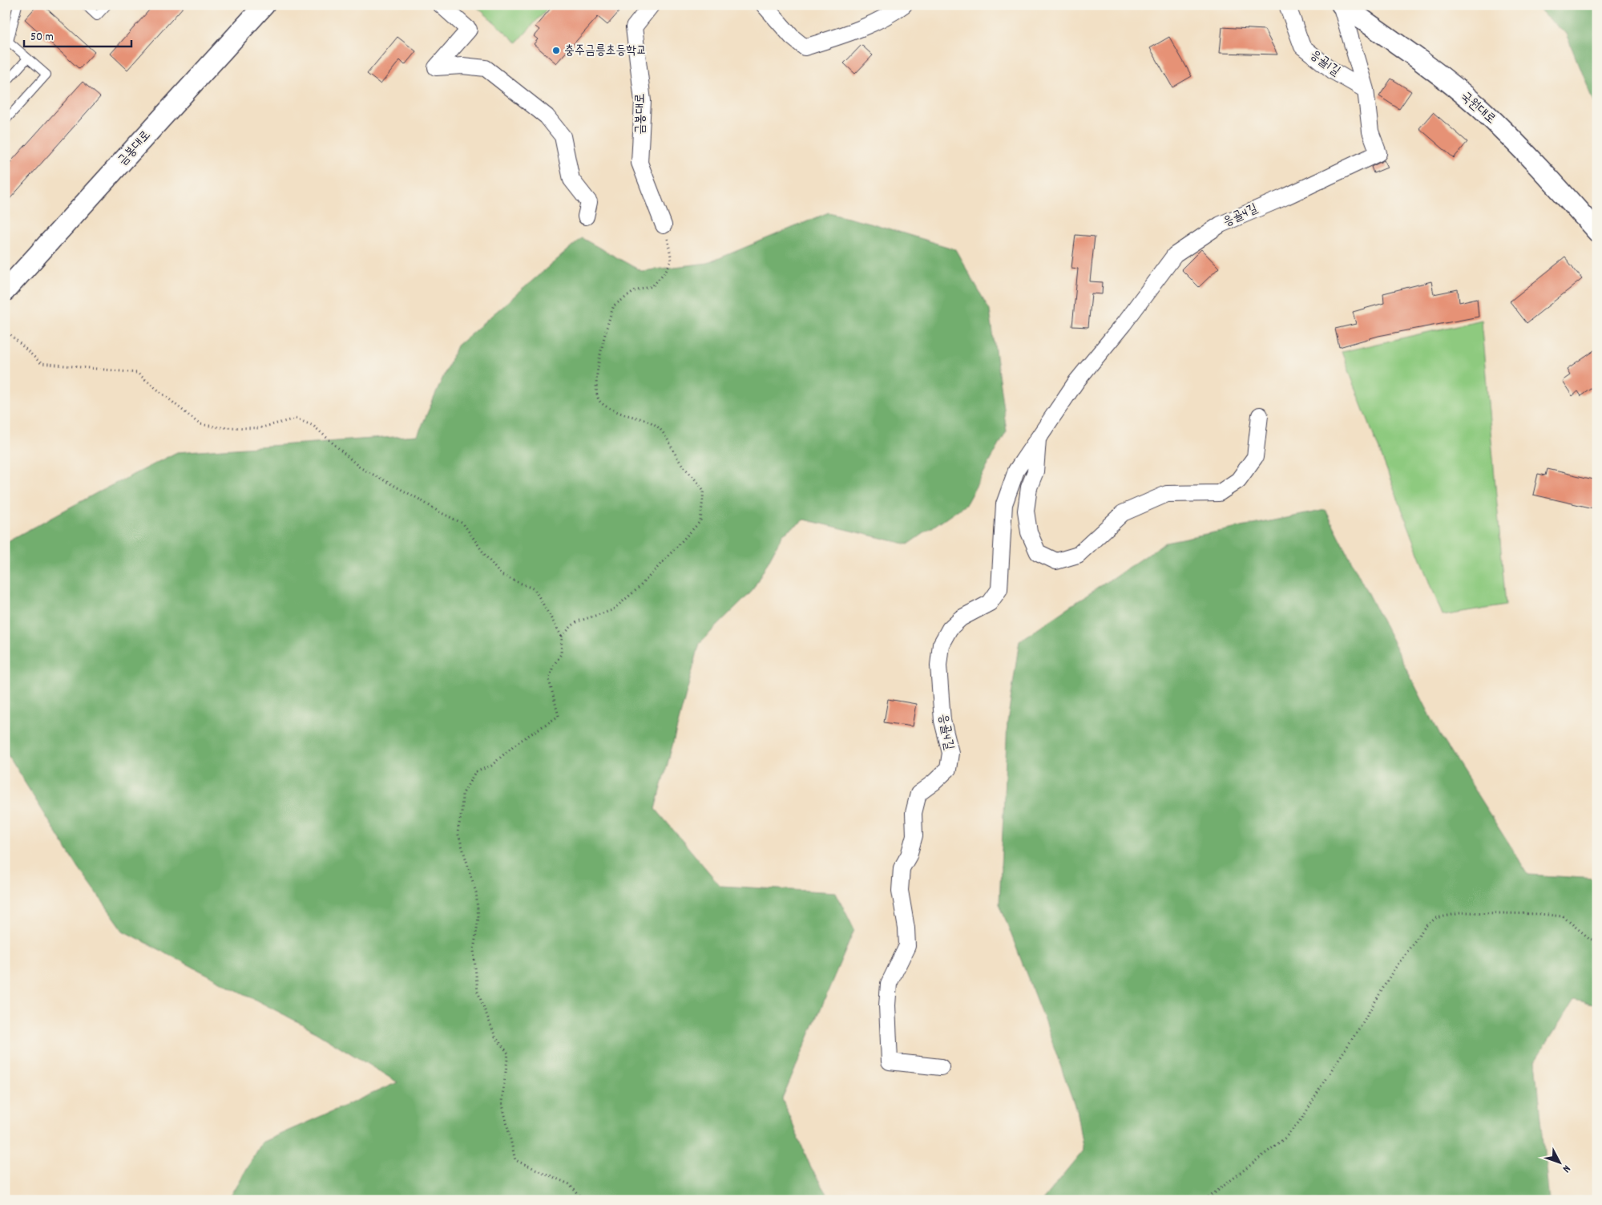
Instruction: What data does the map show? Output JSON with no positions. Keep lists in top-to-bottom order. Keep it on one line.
{"streets":{"street":["응골1길","국원대로","금봉대로","응골4길"]},"crossings":[["응골1길","응골4길"],["국원대로","응골4길"]],"places":["충주금릉초등학교"],"scale_bar":"50 m","north":"bottom right"}
